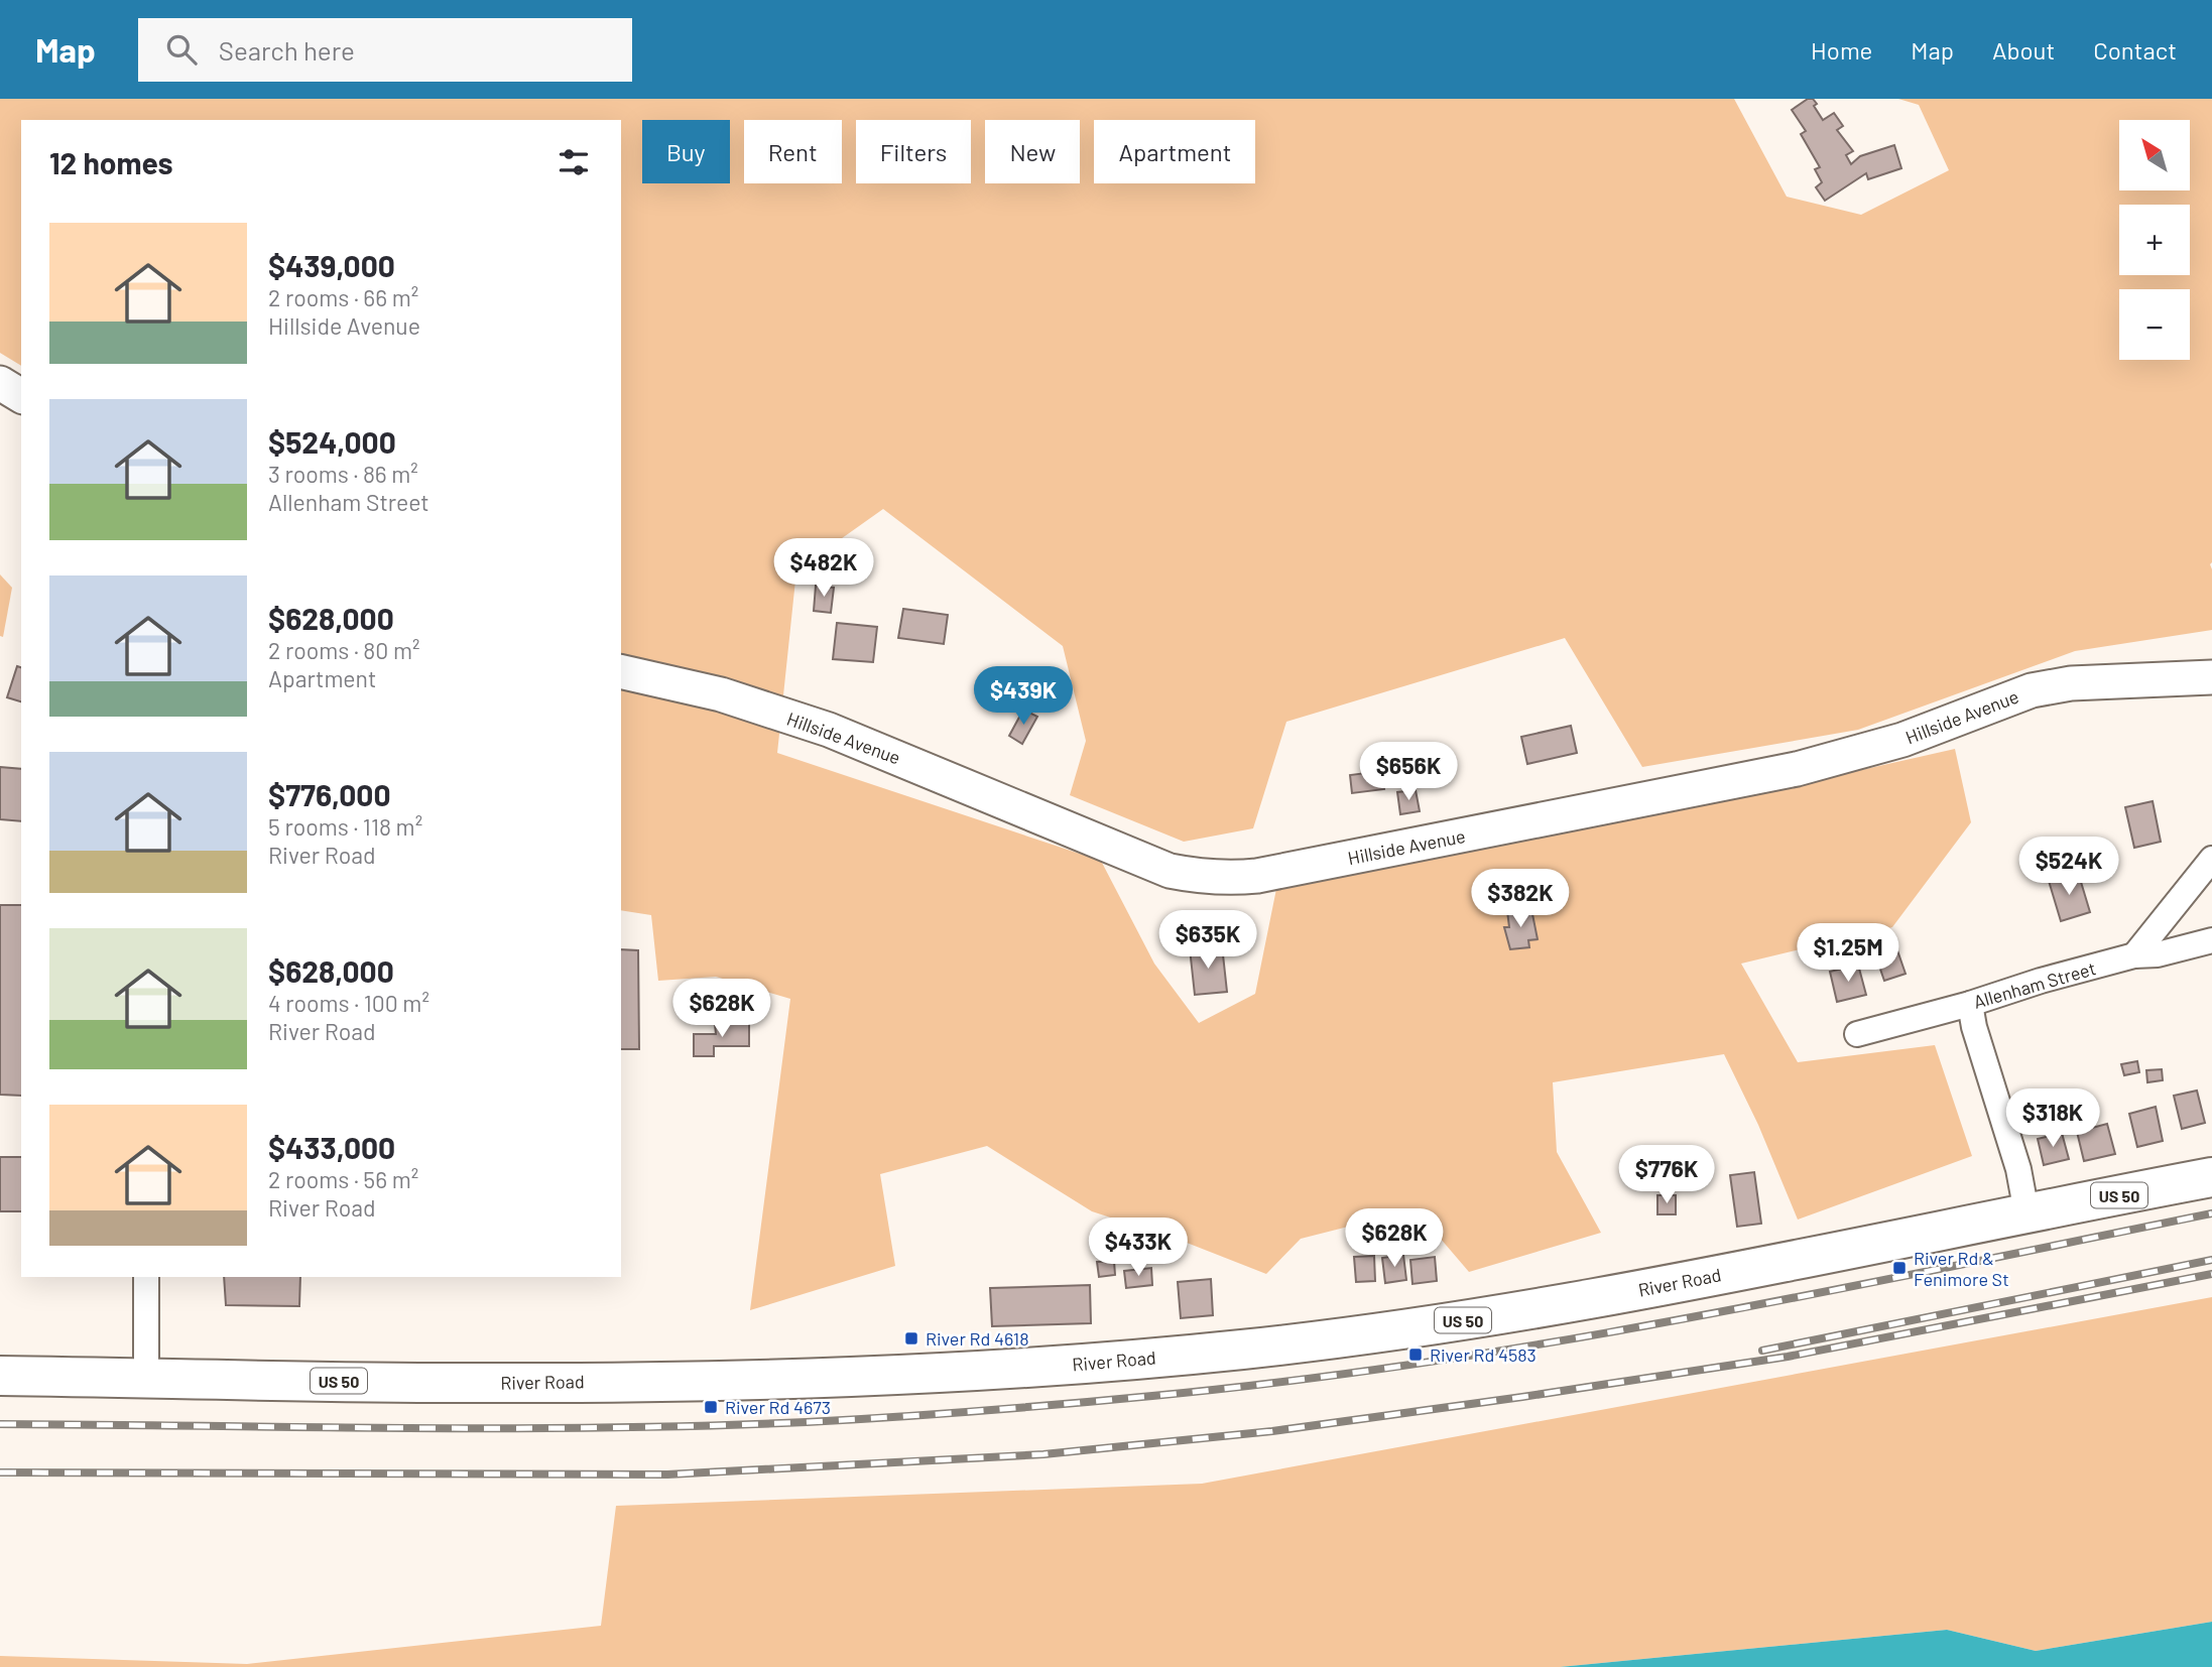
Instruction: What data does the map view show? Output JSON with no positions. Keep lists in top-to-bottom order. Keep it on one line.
{"streets":{"main road":["US 50","River Road"],"street":["Hillside Avenue","Allenham Street"]},"places":{"transit":["River Rd & Fenimore St","River Rd 4618","River Rd 4583","River Rd 4673"]},"north":"top left","page":{"header":"Map","search":"Search here","nav":["Home","Map","About","Contact"],"map_buttons":["+","−"],"chip":["Buy","Rent","Filters","New","Apartment"],"heading":"12 homes","list":[{"name":"$439,000","note":"2 rooms · 66 m² · Hillside Avenue"},{"name":"$524,000","note":"3 rooms · 86 m² · Allenham Street"},{"name":"$628,000","note":"2 rooms · 80 m² · Apartment"},{"name":"$776,000","note":"5 rooms · 118 m² · River Road"},{"name":"$628,000","note":"4 rooms · 100 m² · River Road"},{"name":"$433,000","note":"2 rooms · 56 m² · River Road"}],"price":["$482K","$439K","$656K","$524K","$382K","$635K","$1.25M","$628K","$318K","$776K","$628K","$433K"]}}
